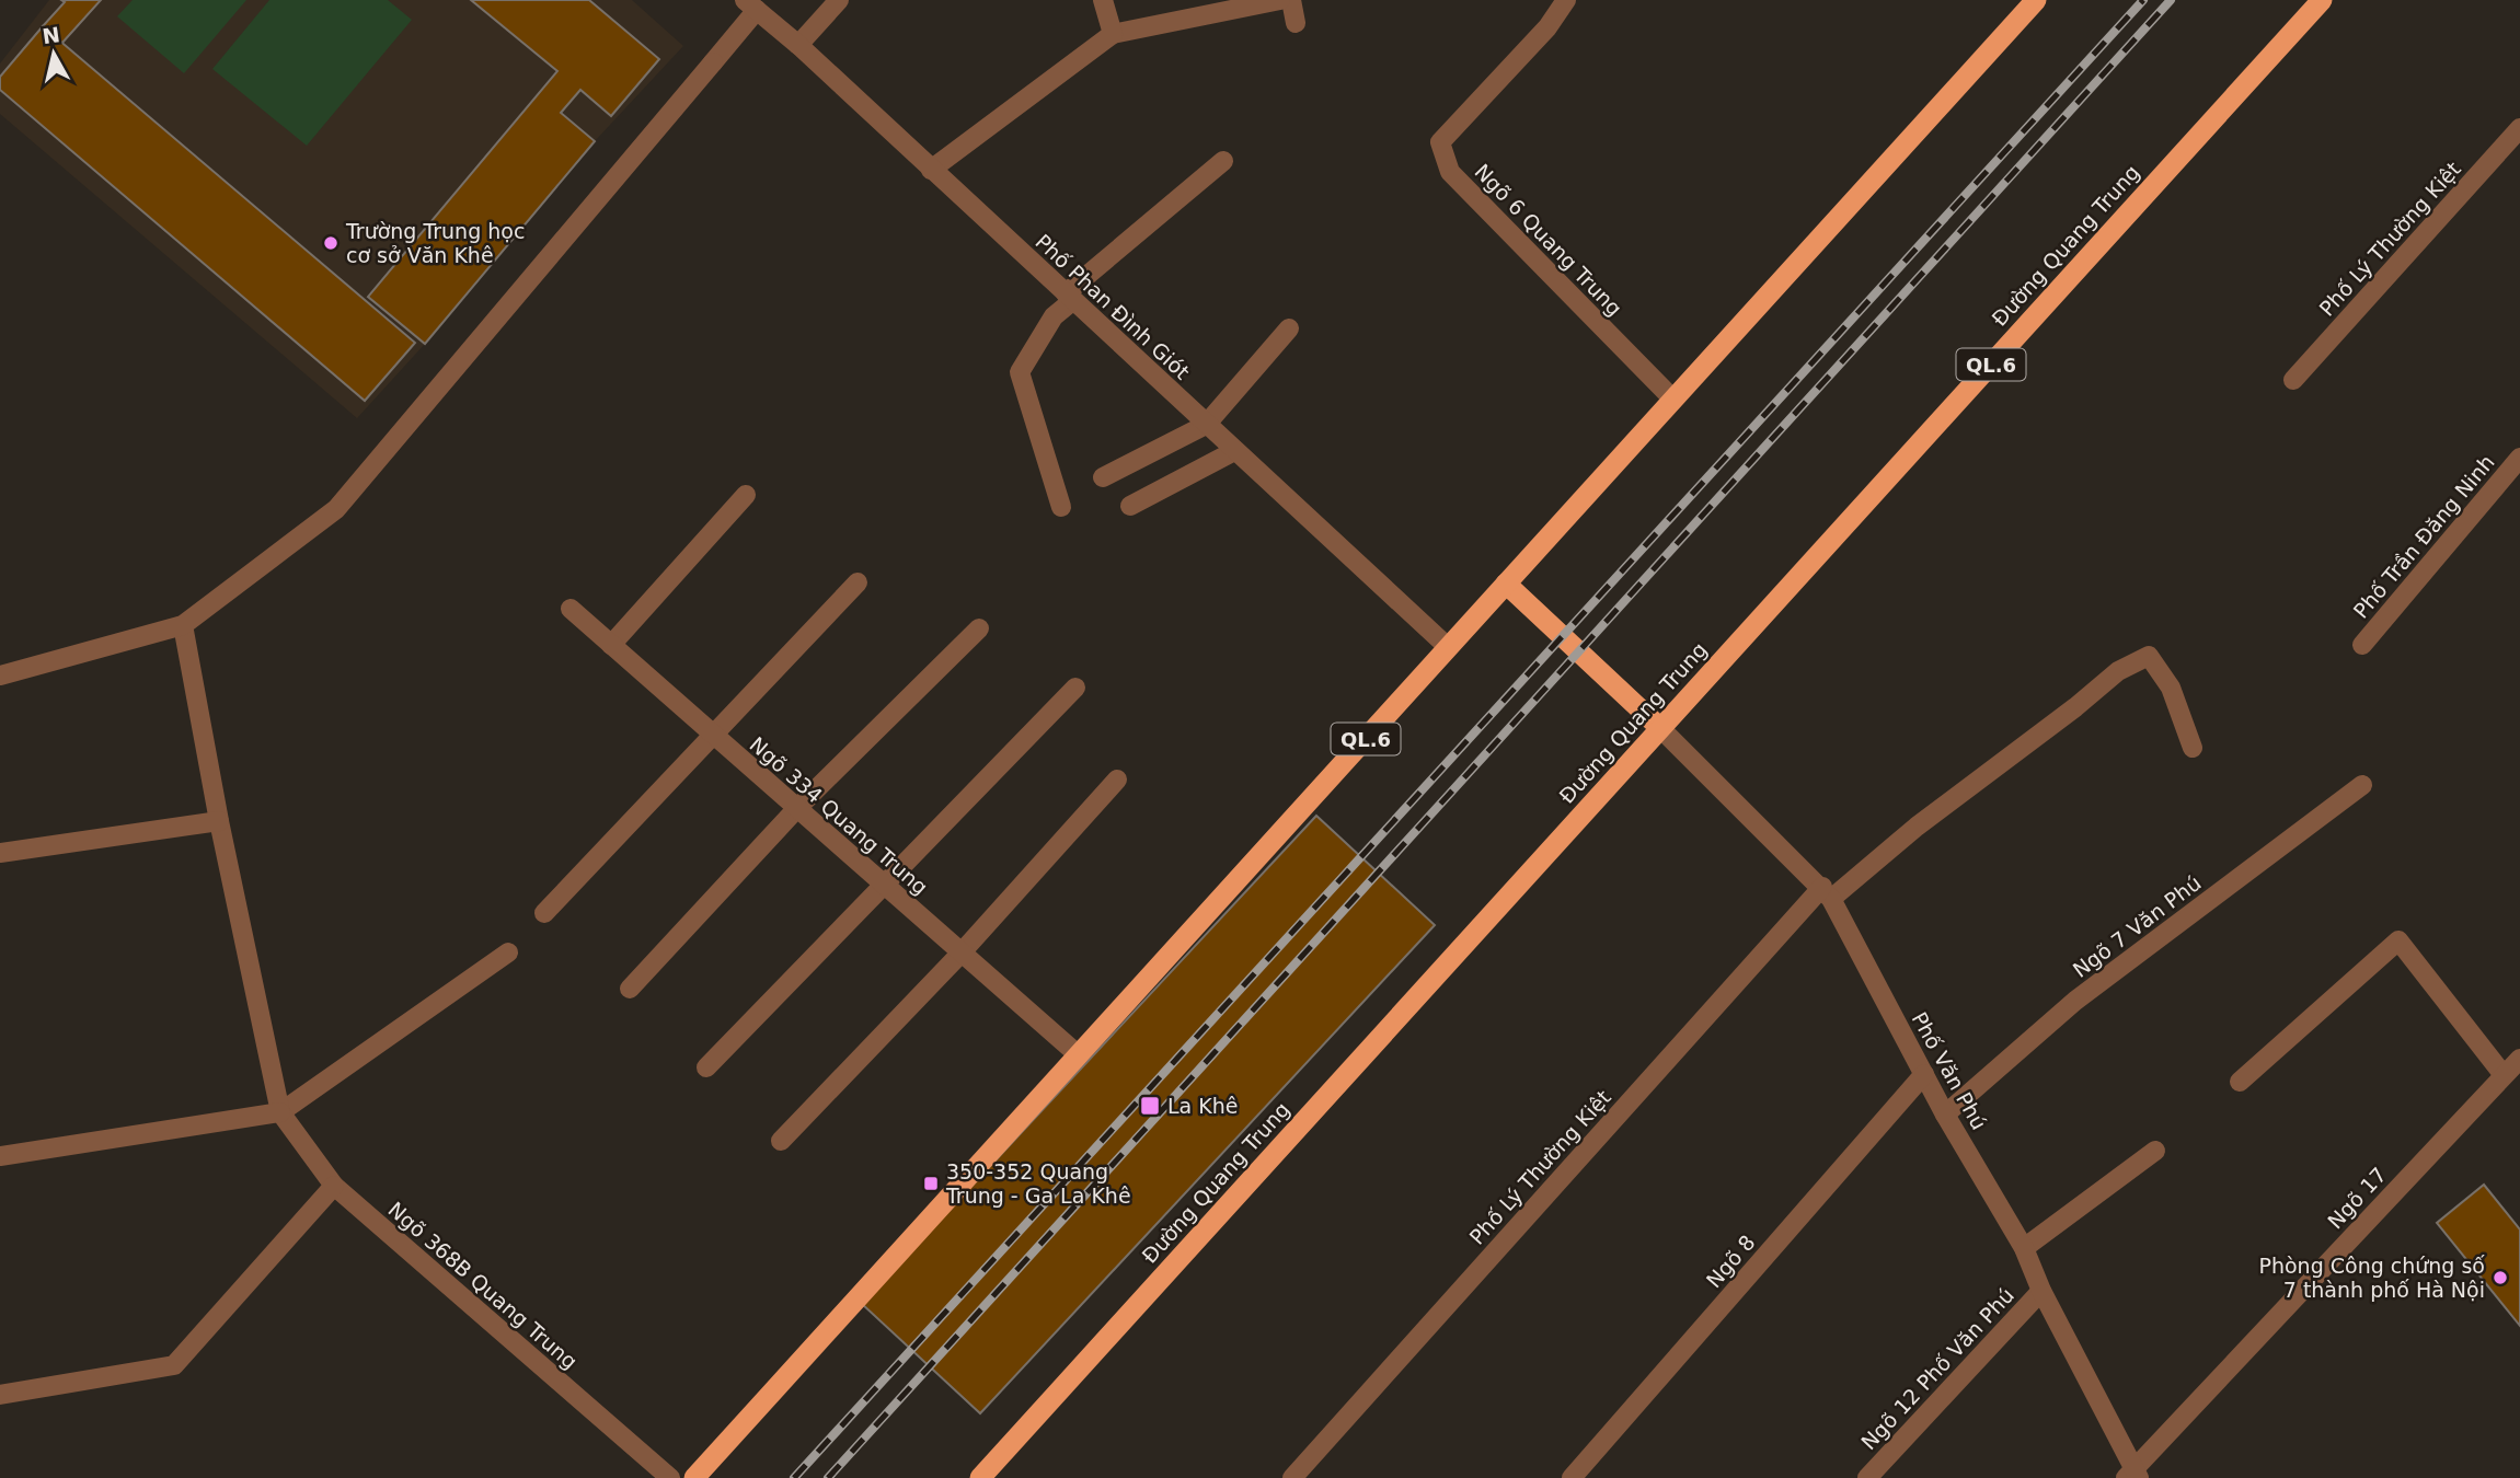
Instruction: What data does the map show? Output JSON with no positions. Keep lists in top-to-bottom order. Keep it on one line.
{"streets":{"highway":["Đường Quang Trung","QL.6"],"street":["Phố Lý Thường Kiệt","Ngõ 6 Quang Trung","Phố Phan Đình Giót","Phố Trần Đăng Ninh","Ngõ 334 Quang Trung","Ngõ 7 Văn Phú","Phố Văn Phú","Ngõ 17","Ngõ 8","Ngõ 368B Quang Trung","Ngõ 12 Phố Văn Phú"]},"crossings":[["Phố Lý Thường Kiệt","Phố Văn Phú"],["Ngõ 6 Quang Trung","QL.6"],["Đường Quang Trung","Phố Văn Phú"],["Phố Phan Đình Giót","QL.6"],["QL.6","Ngõ 334 Quang Trung"],["Ngõ 7 Văn Phú","Phố Văn Phú"],["Phố Văn Phú","Ngõ 17"],["Phố Văn Phú","Ngõ 8"],["Phố Văn Phú","Ngõ 12 Phố Văn Phú"]],"places":{"other":["Trường Trung học cơ sở Văn Khê","Phòng Công chứng số 7 thành phố Hà Nội"],"transit":["La Khê","350-352 Quang Trung - Ga La Khê"]},"north":"top"}
